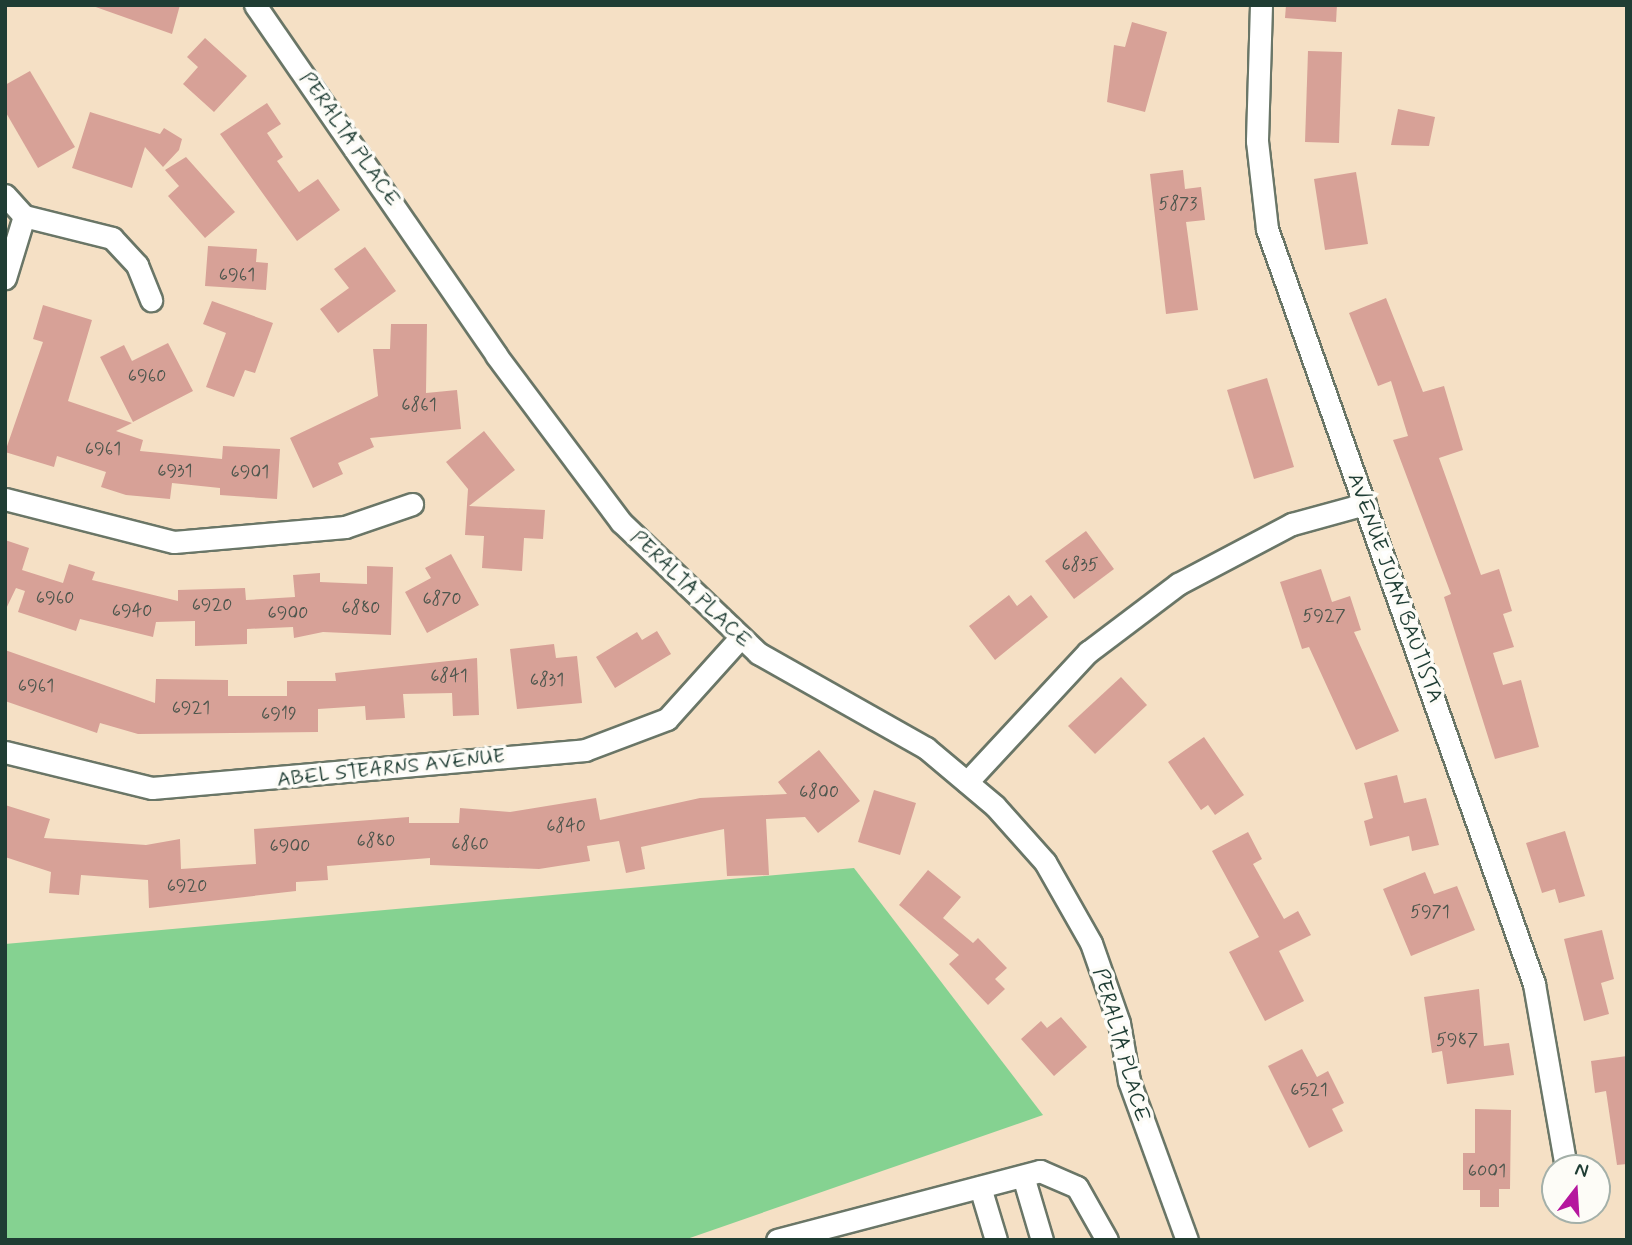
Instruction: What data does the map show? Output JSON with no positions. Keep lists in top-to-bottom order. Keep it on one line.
{"streets":{"street":["PERALTA PLACE","AVENUE JUAN BAUTISTA","ABEL STEARNS AVENUE"]},"crossings":[["PERALTA PLACE","ABEL STEARNS AVENUE"]],"house_numbers":["5873","6961","6960","6861","6961","6931","6901","6835","6960","6870","6920","6880","6940","6900","5927","6841","6831","6961","6921","6919","6800","6840","6880","6860","6900","6920","5971","5987","6521","6001"],"north":"top"}
